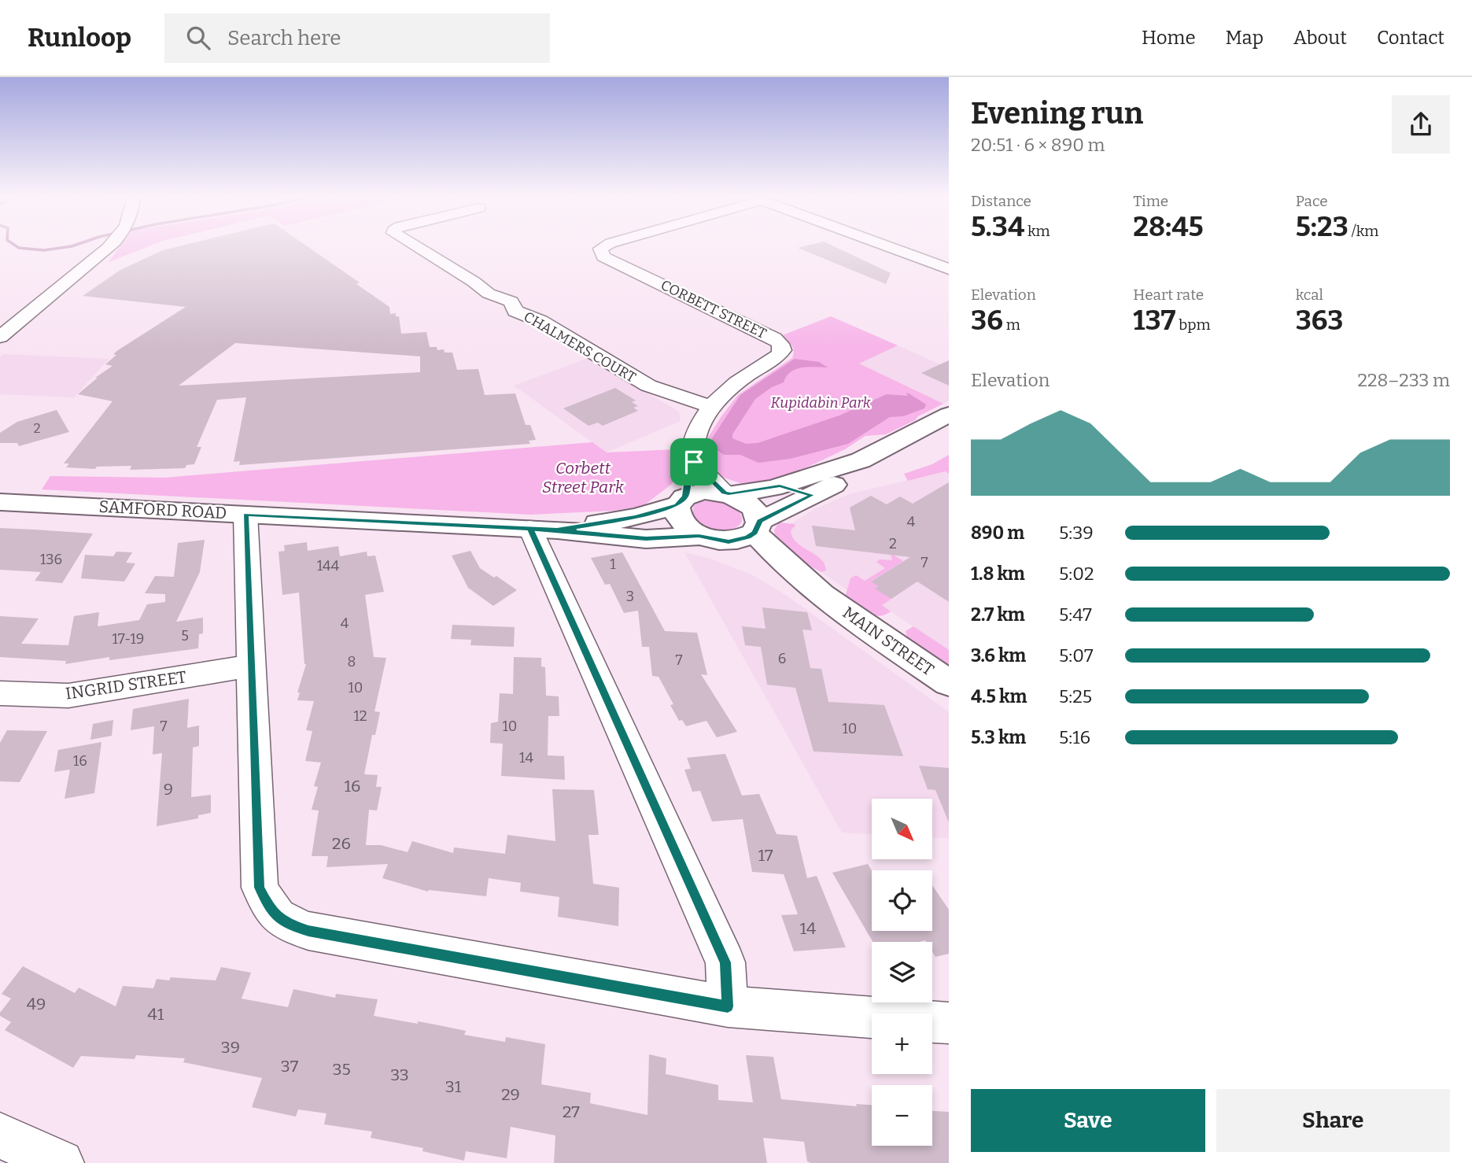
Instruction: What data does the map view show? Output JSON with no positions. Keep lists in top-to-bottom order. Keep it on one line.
{"streets":{"main road":["SAMFORD ROAD","MAIN STREET"],"street":["CORBETT STREET","CHALMERS COURT","INGRID STREET"]},"crossings":[["CORBETT STREET","CHALMERS COURT"],["CORBETT STREET","SAMFORD ROAD"],["CORBETT STREET","MAIN STREET"],["SAMFORD ROAD","MAIN STREET"]],"parks":["Kupidabin Park","Corbett Street Park"],"house_numbers":["2","4","2","136","7","1","144","3","4","5","17-19","6","7","8","10","12","7","10","10","14","16","16","9","26","17","14","49","41","39","37","35","33","31","29","27"],"north":"bottom right","page":{"header":"Runloop","search":"Search here","nav":["Home","Map","About","Contact"],"heading":["Evening run","20:51 · 6 × 890 m"],"stats":[["Distance","5.34 km"],["Time","28:45"],["Pace","5:23 /km"],["Elevation","36 m"],["Heart rate","137 bpm"],["kcal","363"]],"chart":["Elevation","228–233 m"],"list":[{"name":"890 m","note":"5:39"},{"name":"1.8 km","note":"5:02"},{"name":"2.7 km","note":"5:47"},{"name":"3.6 km","note":"5:07"},{"name":"4.5 km","note":"5:25"},{"name":"5.3 km","note":"5:16"}],"map_buttons":["+","−"],"buttons":["Save","Share"]}}
